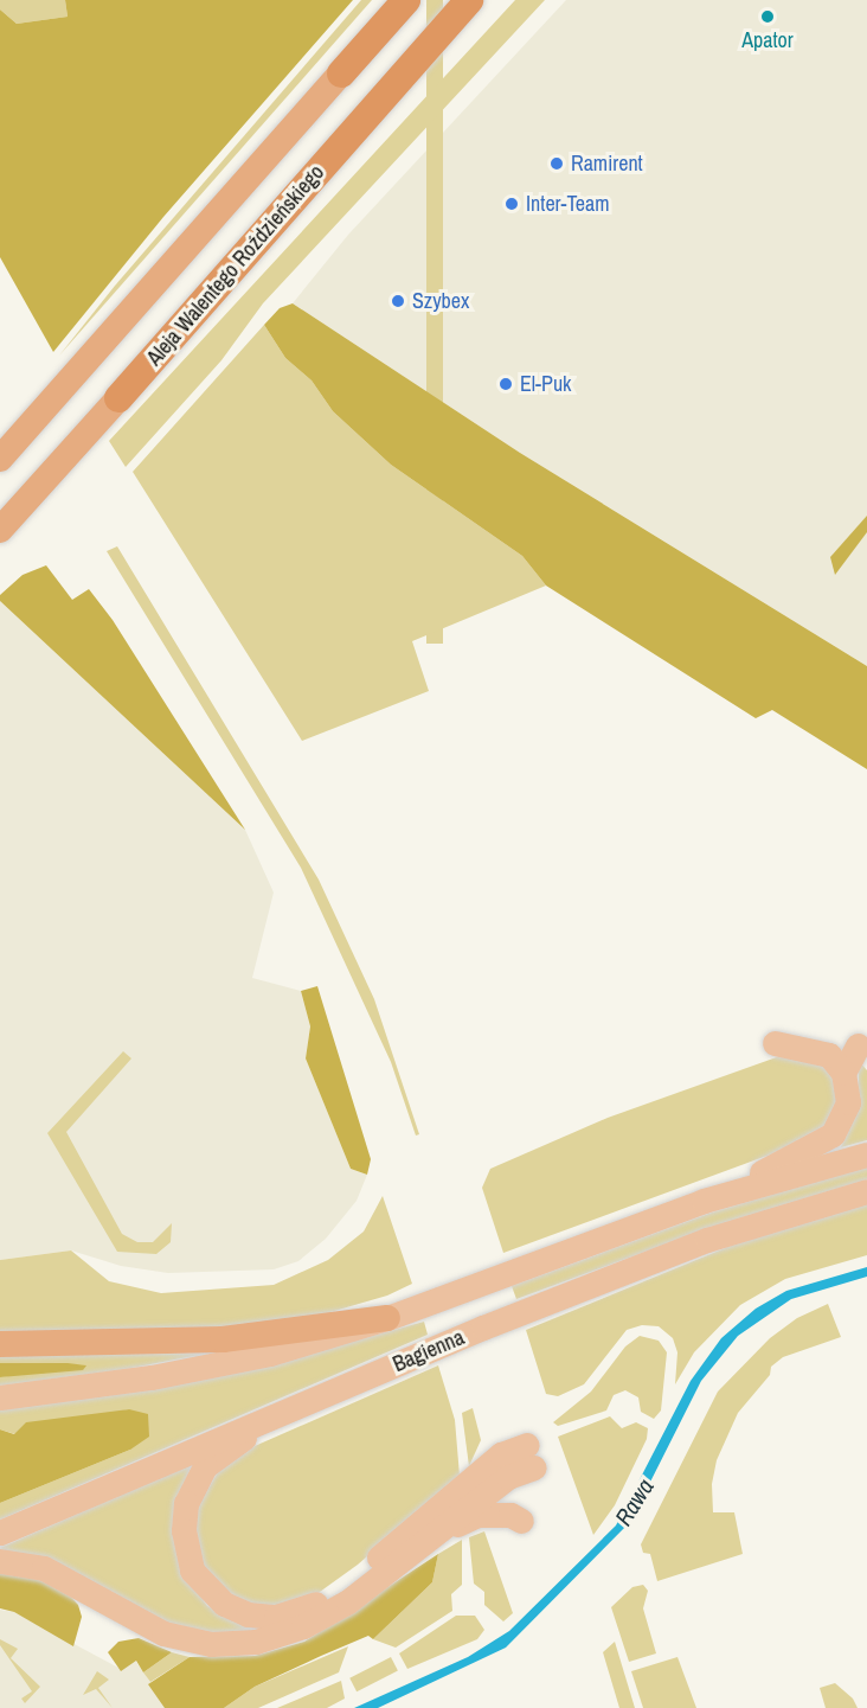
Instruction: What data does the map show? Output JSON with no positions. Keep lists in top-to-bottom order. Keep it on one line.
{"streets":{"highway":["Aleja Walentego Roździeńskiego"],"main road":["Bagienna"]},"water":["Rawa"],"places":["Apator","Ramirent","Inter-Team","Szybex","El-Puk"]}
